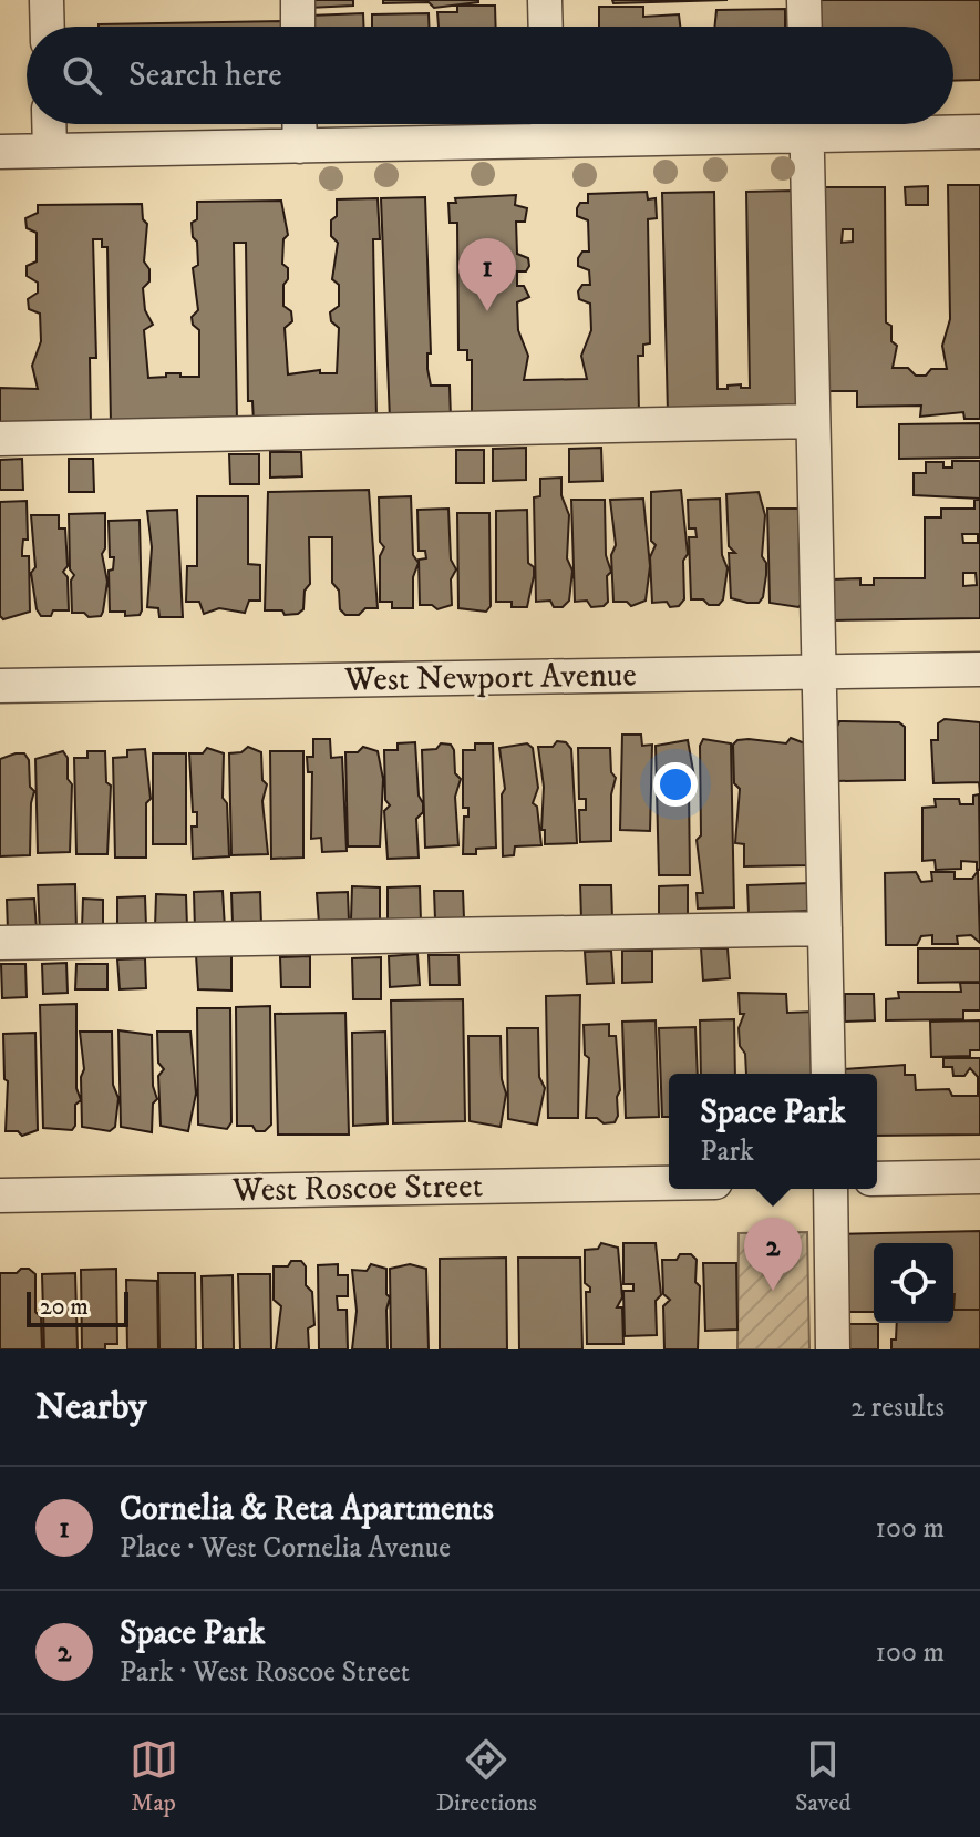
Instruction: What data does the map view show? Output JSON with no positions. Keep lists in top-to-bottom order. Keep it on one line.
{"streets":{"street":["West Newport Avenue","West Roscoe Street"]},"scale_bar":"20 m","page":{"search":"Search here","pins":["1","2"],"popup":["Space Park","Park"],"scale":"20 m","heading":["Nearby","2 results"],"list":[{"mark":"1","name":"Cornelia & Reta Apartments","note":"Place · West Cornelia Avenue","value":"100 m"},{"mark":"2","name":"Space Park","note":"Park · West Roscoe Street","value":"100 m"}],"nav":["Map","Directions","Saved"]}}
